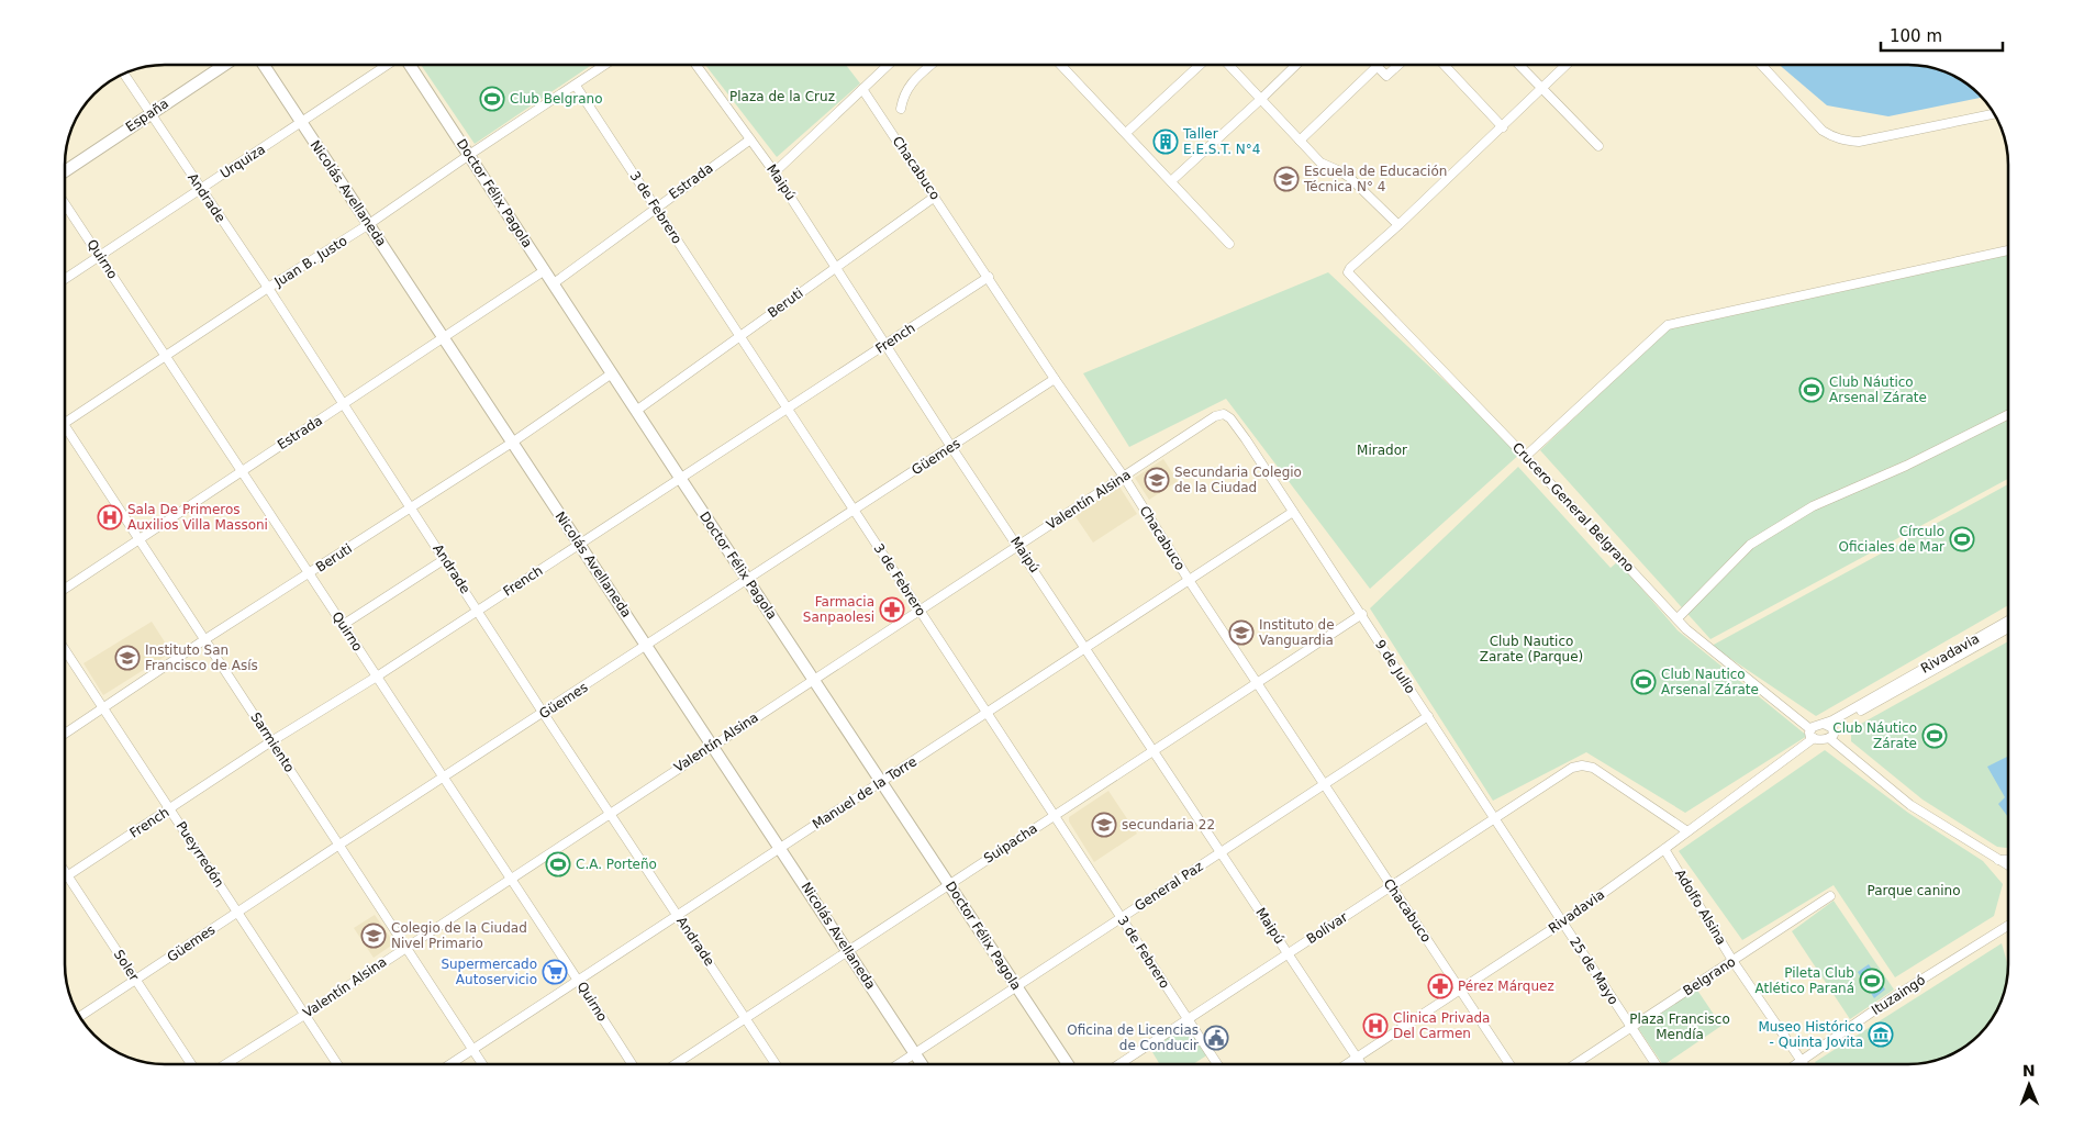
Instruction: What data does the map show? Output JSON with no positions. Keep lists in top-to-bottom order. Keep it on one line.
{"streets":{"street":["España","Urquiza","Chacabuco","Estrada","Maipú","Nicolás Avellaneda","Doctor Félix Pagola","Andrade","3 de Febrero","Quirno","Juan B. Justo","Beruti","French","Güemes","Valentín Alsina","Crucero General Belgrano","Rivadavia","9 de Julio","Sarmiento","Manuel de la Torre","Suipacha","Pueyrredón","General Paz","Adolfo Alsina","Bolívar","Soler","25 de Mayo","Belgrano","Ituzaingó"]},"crossings":[["España","Andrade"],["Urquiza","Nicolás Avellaneda"],["Urquiza","Andrade"],["Urquiza","Quirno"],["Chacabuco","Beruti"],["Chacabuco","French"],["Chacabuco","Güemes"],["Chacabuco","Valentín Alsina"],["Chacabuco","Rivadavia"],["Chacabuco","Manuel de la Torre"],["Chacabuco","Suipacha"],["Chacabuco","General Paz"],["Chacabuco","Bolívar"],["Estrada","Maipú"],["Estrada","Nicolás Avellaneda"],["Estrada","Doctor Félix Pagola"],["Estrada","Andrade"],["Estrada","3 de Febrero"],["Estrada","Quirno"],["Estrada","Sarmiento"],["Maipú","Beruti"],["Maipú","French"],["Maipú","Güemes"],["Maipú","Valentín Alsina"],["Maipú","Rivadavia"],["Maipú","Manuel de la Torre"],["Maipú","Suipacha"],["Maipú","General Paz"],["Maipú","Bolívar"],["Nicolás Avellaneda","Juan B. Justo"],["Nicolás Avellaneda","Beruti"],["Nicolás Avellaneda","French"],["Nicolás Avellaneda","Güemes"],["Nicolás Avellaneda","Valentín Alsina"],["Nicolás Avellaneda","Manuel de la Torre"],["Nicolás Avellaneda","Suipacha"],["Nicolás Avellaneda","General Paz"],["Doctor Félix Pagola","Juan B. Justo"],["Doctor Félix Pagola","Beruti"],["Doctor Félix Pagola","French"],["Doctor Félix Pagola","Güemes"],["Doctor Félix Pagola","Valentín Alsina"],["Doctor Félix Pagola","Manuel de la Torre"],["Doctor Félix Pagola","Suipacha"],["Doctor Félix Pagola","General Paz"],["Andrade","Juan B. Justo"],["Andrade","Beruti"],["Andrade","French"],["Andrade","Güemes"],["Andrade","Valentín Alsina"],["Andrade","Manuel de la Torre"],["Andrade","Suipacha"],["3 de Febrero","Juan B. Justo"],["3 de Febrero","Beruti"],["3 de Febrero","French"],["3 de Febrero","Güemes"],["3 de Febrero","Valentín Alsina"],["3 de Febrero","Manuel de la Torre"],["3 de Febrero","Suipacha"],["3 de Febrero","General Paz"],["3 de Febrero","Bolívar"],["Quirno","Juan B. Justo"],["Quirno","Beruti"],["Quirno","French"],["Quirno","Güemes"],["Quirno","Valentín Alsina"],["Quirno","Manuel de la Torre"],["Beruti","Sarmiento"],["Beruti","Pueyrredón"],["French","Sarmiento"],["French","Pueyrredón"],["French","Soler"],["Güemes","Sarmiento"],["Güemes","Pueyrredón"],["Güemes","Soler"],["Valentín Alsina","9 de Julio"],["Valentín Alsina","Sarmiento"],["Valentín Alsina","Pueyrredón"],["Crucero General Belgrano","Rivadavia"],["Rivadavia","9 de Julio"],["Rivadavia","Adolfo Alsina"],["Rivadavia","Bolívar"],["Rivadavia","25 de Mayo"],["9 de Julio","Manuel de la Torre"],["9 de Julio","Suipacha"],["9 de Julio","General Paz"],["9 de Julio","Bolívar"],["9 de Julio","25 de Mayo"],["Sarmiento","Manuel de la Torre"],["Adolfo Alsina","Belgrano"],["Adolfo Alsina","Ituzaingó"],["25 de Mayo","Belgrano"]],"parks":["Plaza de la Cruz","Mirador","Club Nautico Zarate (Parque)","Parque canino","Plaza Francisco Mendía"],"places":{"sports":["Club Belgrano","Club Náutico Arsenal Zárate","Círculo Oficiales de Mar","Club Nautico Arsenal Zárate","Club Náutico Zárate","C.A. Porteño","Pileta Club Atlético Paraná"],"building":["Taller E.E.S.T. N°4"],"school or university":["Escuela de Educación Técnica N° 4","Secundaria Colegio de la Ciudad","Instituto de Vanguardia","Instituto San Francisco de Asís","secundaria 22","Colegio de la Ciudad Nivel Primario"],"hospital":["Sala De Primeros Auxilios Villa Massoni","Clinica Privada Del Carmen"],"pharmacy":["Farmacia Sanpaolesi","Pérez Márquez"],"supermarket":["Supermercado Autoservicio"],"museum":["Museo Histórico - Quinta Jovita"],"public building":["Oficina de Licencias de Conducir"]},"scale_bar":"100 m","north":"top"}
